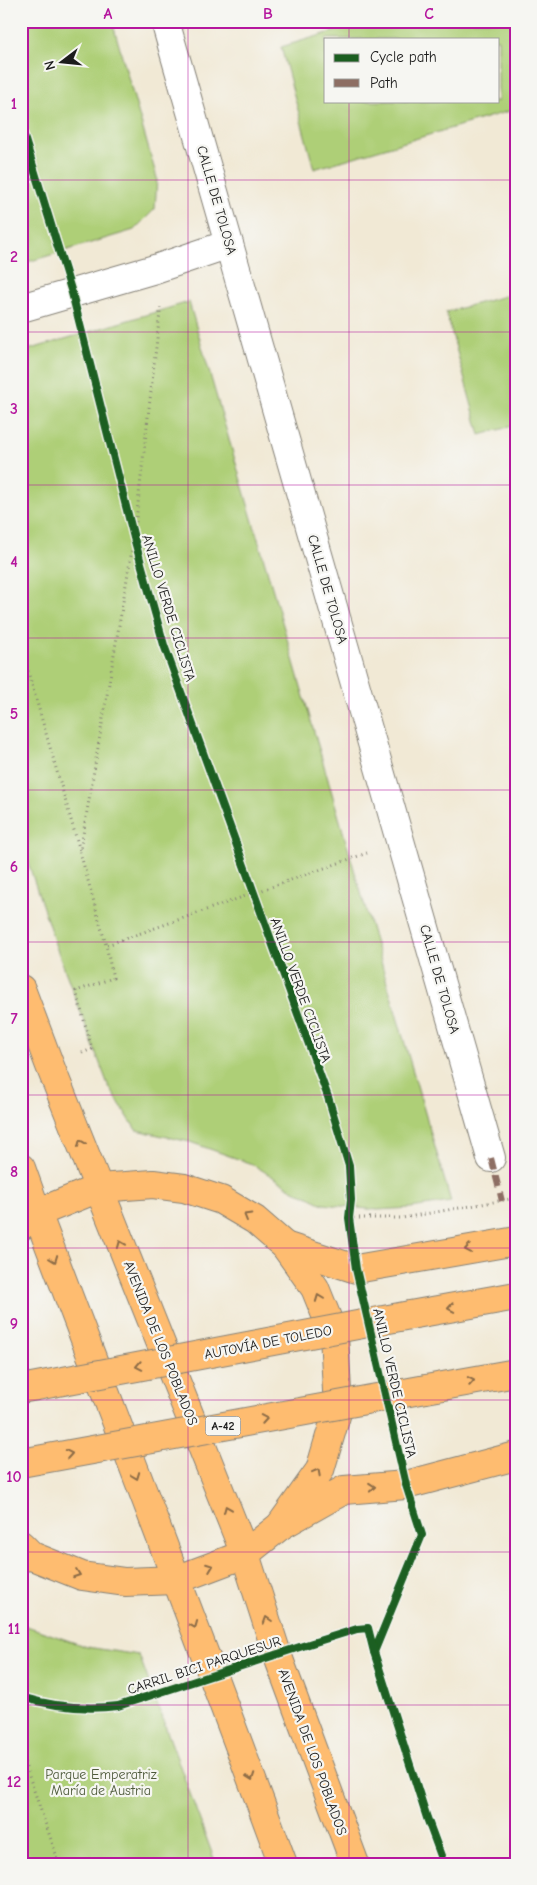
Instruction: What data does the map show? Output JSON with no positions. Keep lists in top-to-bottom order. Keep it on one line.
{"streets":{"main road":["AUTOVÍA DE TOLEDO","AVENIDA DE LOS POBLADOS","A-42"],"street":["CALLE DE TOLOSA"],"cycle path":["ANILLO VERDE CICLISTA","CARRIL BICI PARQUESUR"]},"parks":["Parque Emperatriz María de Austria"],"legend":["Cycle path","Path"],"north":"left","grid":{"columns":["A","B","C"],"rows":["1","2","3","4","5","6","7","8","9","10","11","12"]}}
